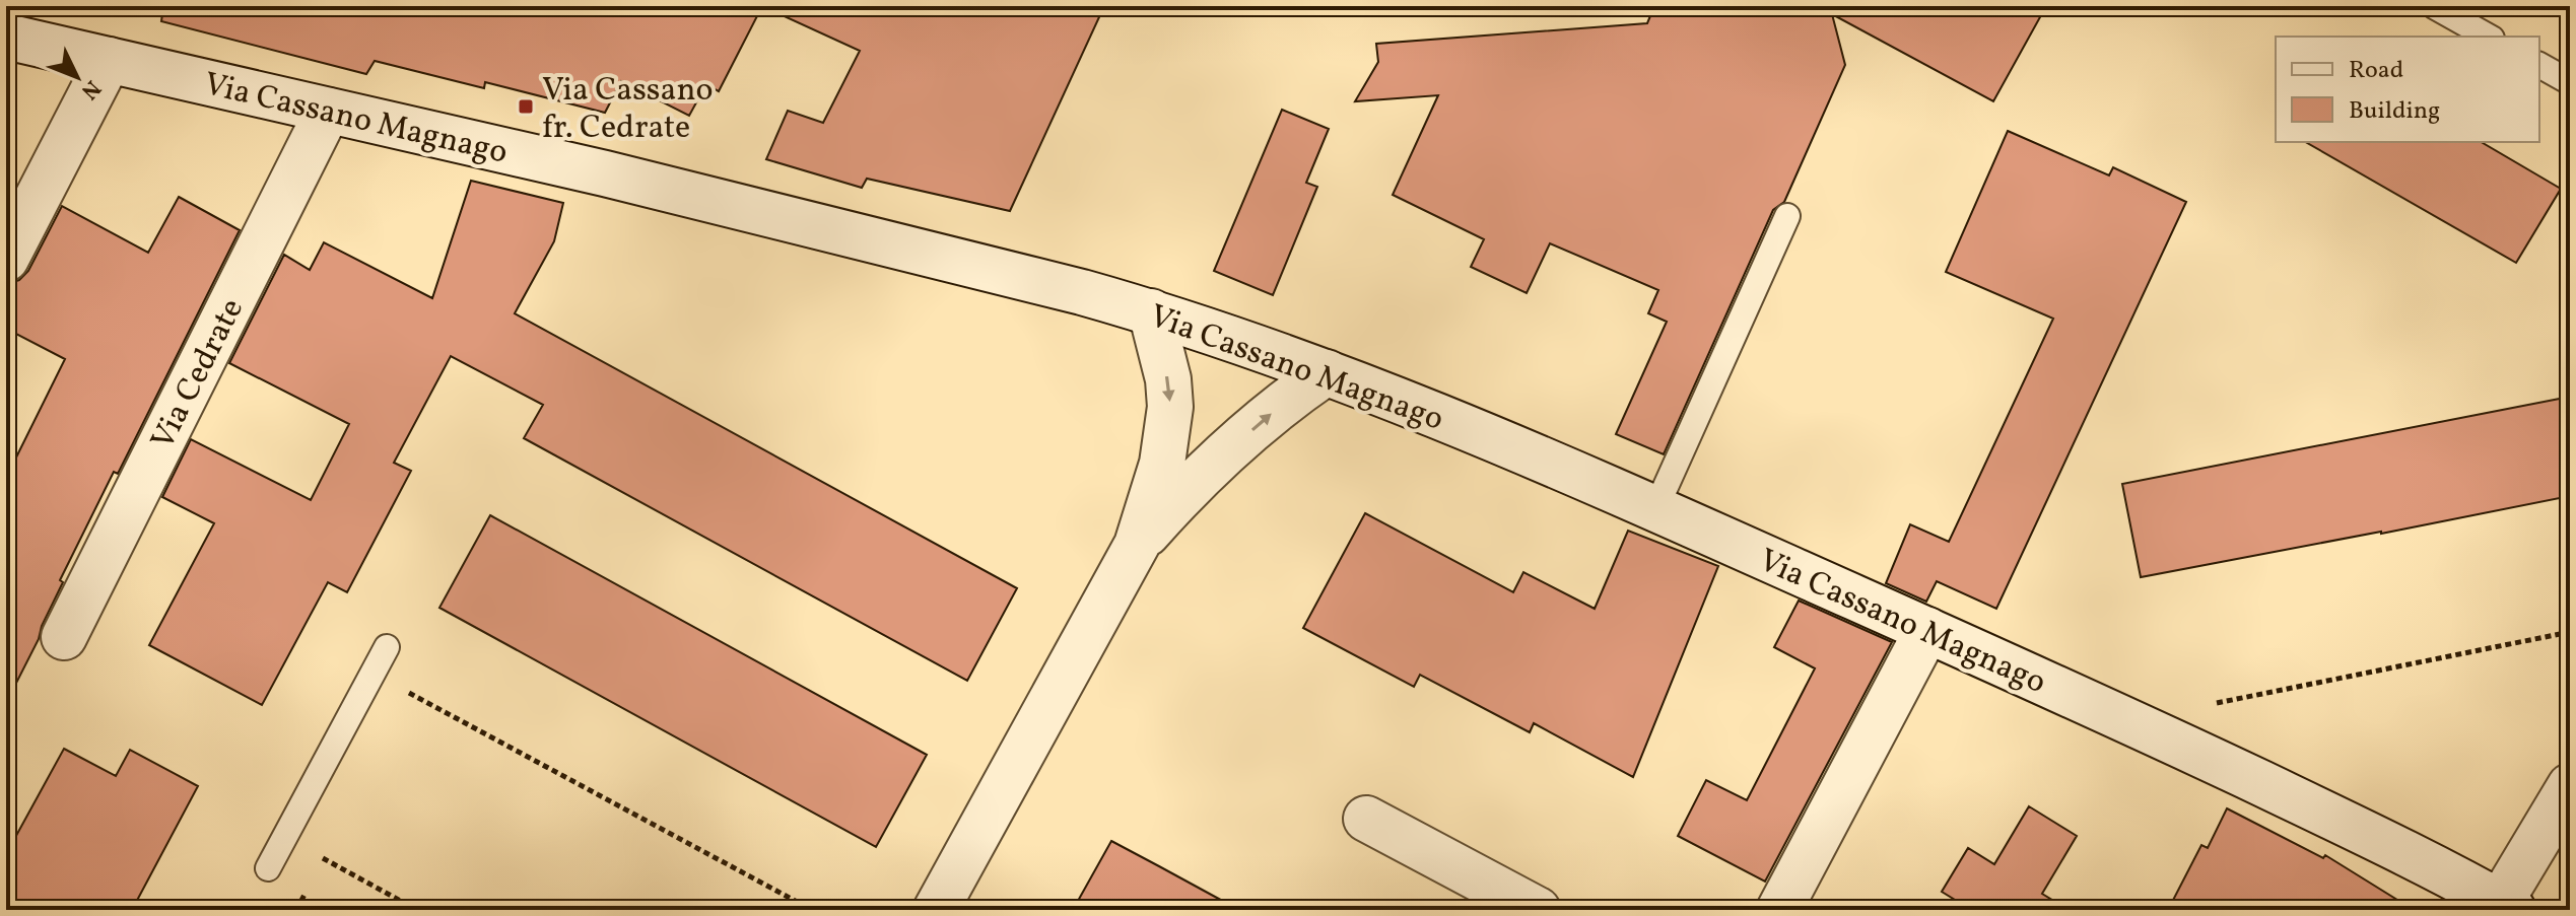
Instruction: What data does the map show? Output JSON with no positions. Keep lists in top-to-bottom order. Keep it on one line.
{"streets":{"street":["Via Cassano Magnago","Via Cedrate"]},"crossings":[["Via Cassano Magnago","Via Cedrate"]],"places":{"transit":["Via Cassano fr. Cedrate"]},"legend":["Road","Building"],"north":"bottom right"}
